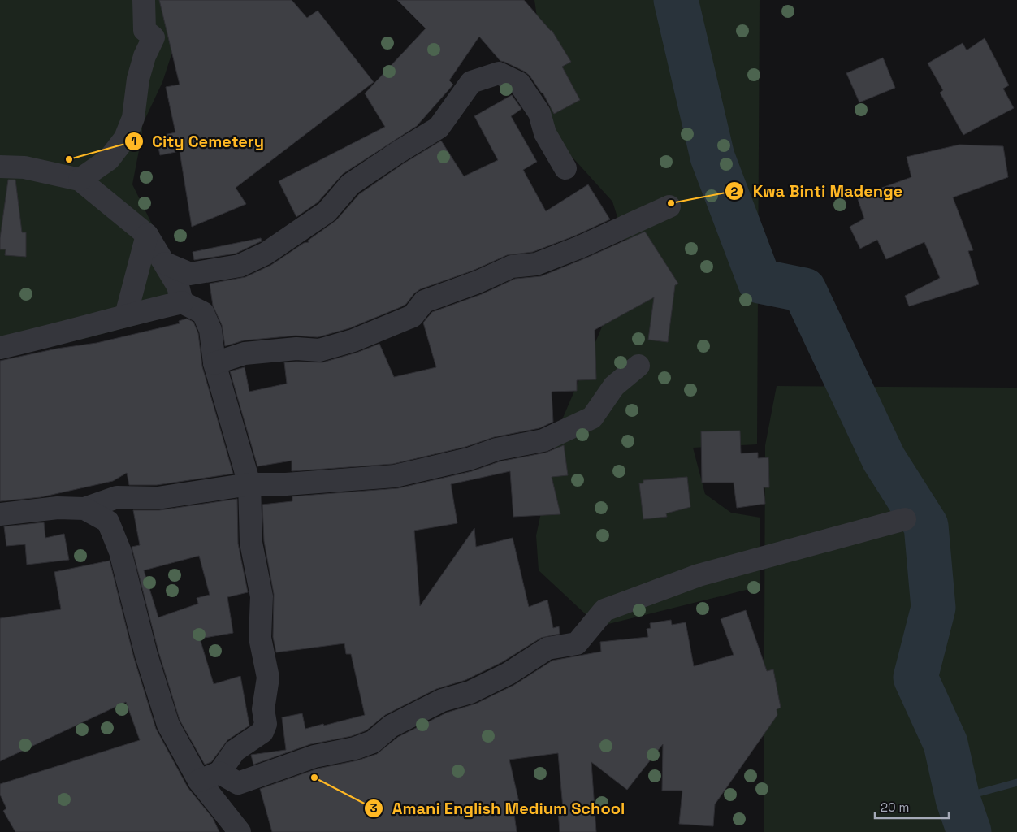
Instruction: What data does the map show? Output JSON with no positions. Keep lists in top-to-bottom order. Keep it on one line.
{"places":["City Cemetery","Kwa Binti Madenge","Amani English Medium School"],"scale_bar":"20 m"}
